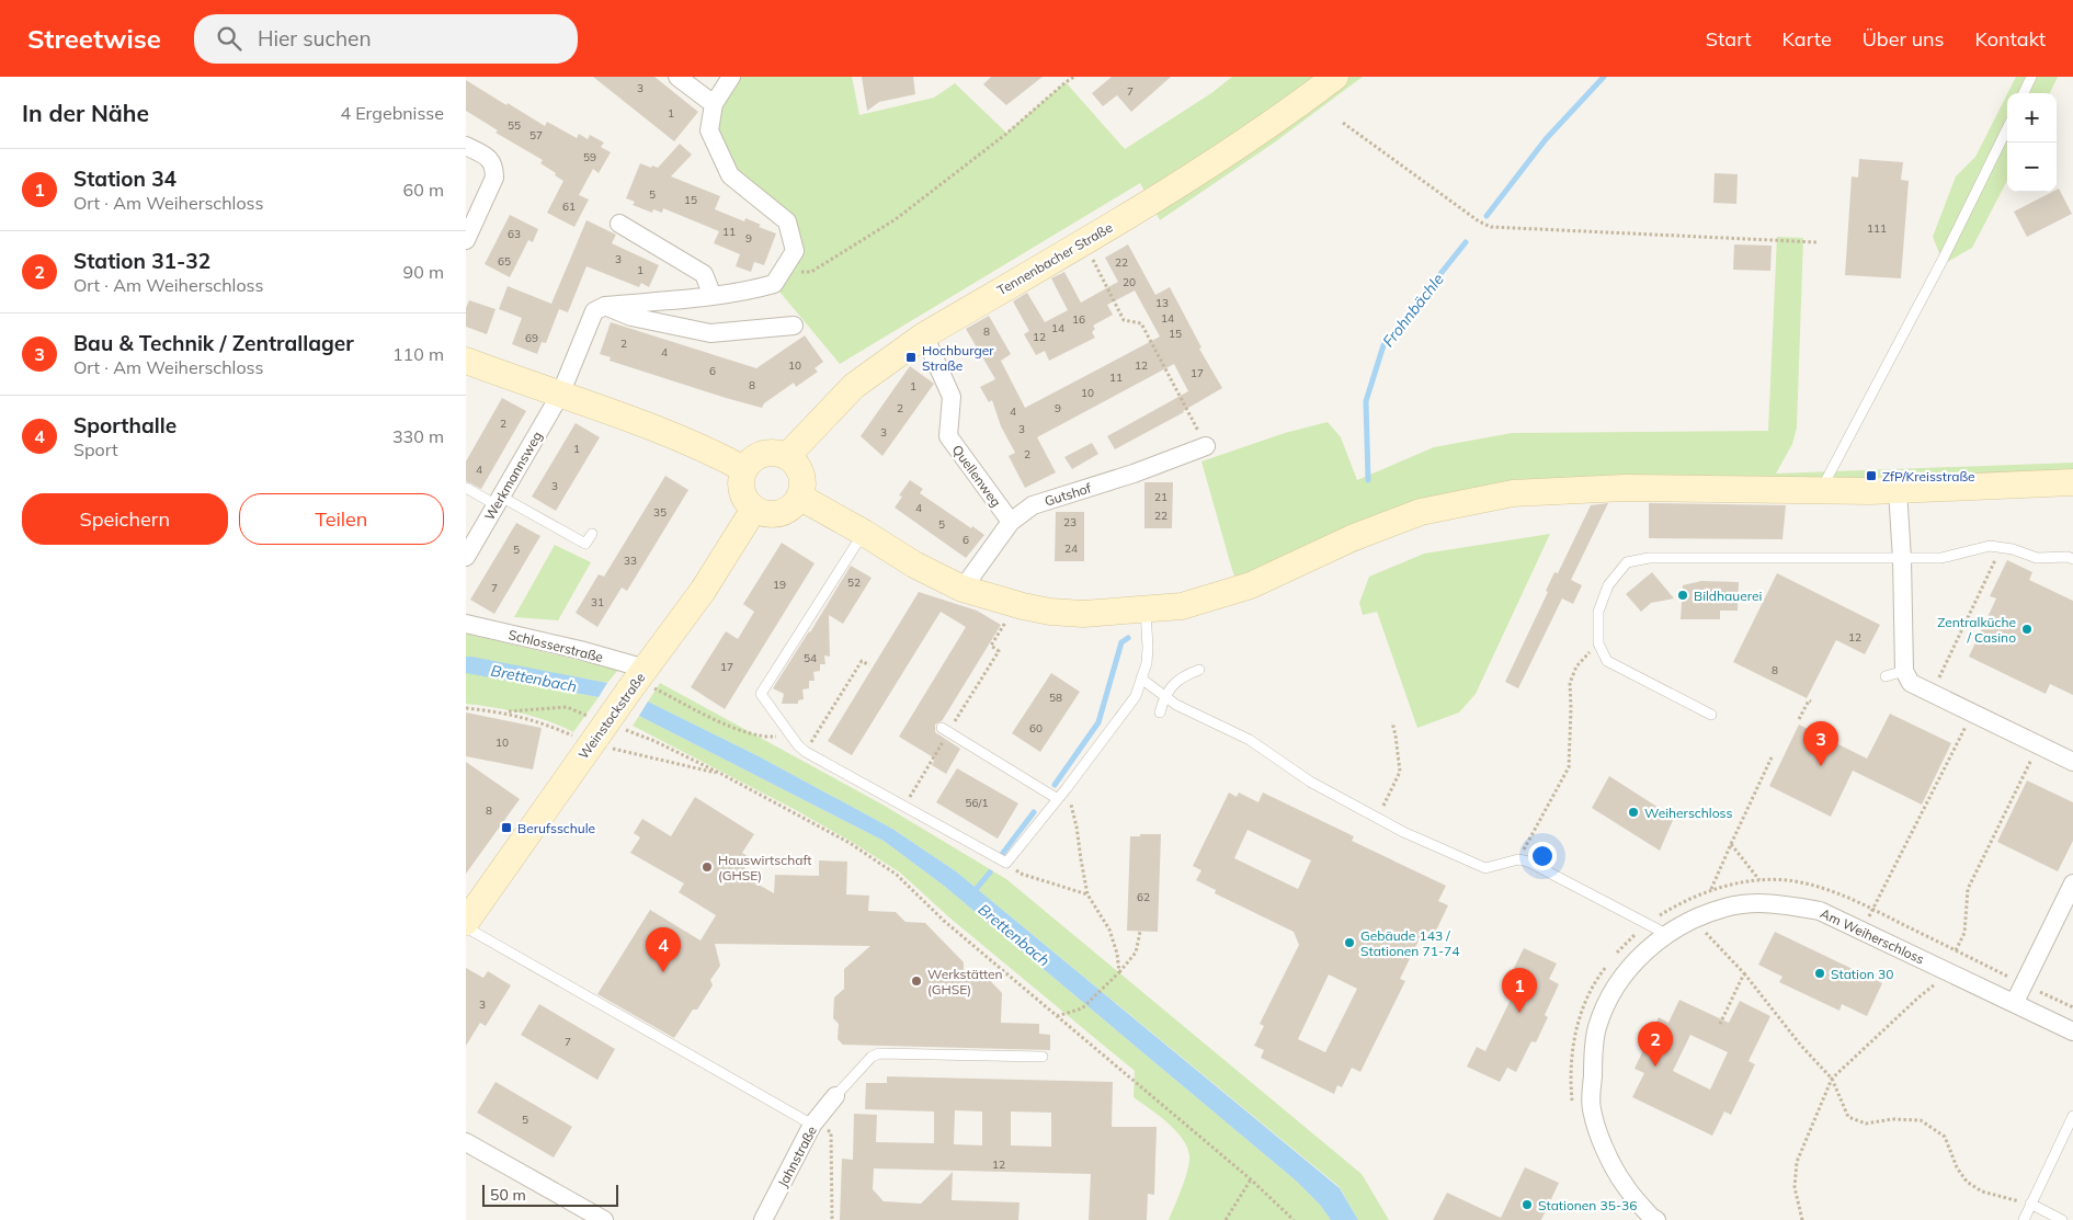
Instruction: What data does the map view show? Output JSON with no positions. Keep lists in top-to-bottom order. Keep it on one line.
{"streets":{"street":["Tennenbacher Straße","Werkmannsweg","Quellenweg","Gutshof","Schlosserstraße","Weinstockstraße","Am Weiherschloss","Jahnstraße"]},"crossings":[["Tennenbacher Straße","Quellenweg"],["Tennenbacher Straße","Weinstockstraße"],["Quellenweg","Gutshof"],["Schlosserstraße","Weinstockstraße"]],"water":["Frohnbächle","Brettenbach"],"places":{"transit":["Hochburger Straße","ZfP/Kreisstraße","Berufsschule"],"other":["Bildhauerei","Zentralküche / Casino","Weiherschloss","Hauswirtschaft (GHSE)","Gebäude 143 / Stationen 71-74","Station 30","Werkstätten (GHSE)","Stationen 35-36"]},"house_numbers":["3","7","1","55","57","59","5","15","61","111","11","63","9","3","65","22","1","20","13","14","16","14","8","15","12","69","2","4","10","12","6","17","11","8","1","10","2","9","4","2","3","3","1","2","4","3","21","4","35","22","23","5","6","24","5","33","52","19","7","31","12","54","17","8","58","60","10","56/1","8","62","3","7","5","12"],"scale_bar":"50 m","page":{"header":"Streetwise","search":"Hier suchen","nav":["Start","Karte","Über uns","Kontakt"],"heading":["In der Nähe","4 Ergebnisse"],"map_buttons":["+","−"],"list":[{"mark":"1","name":"Station 34","note":"Ort · Am Weiherschloss","value":"60 m"},{"mark":"2","name":"Station 31-32","note":"Ort · Am Weiherschloss","value":"90 m"},{"mark":"3","name":"Bau & Technik / Zentrallager","note":"Ort · Am Weiherschloss","value":"110 m"},{"mark":"4","name":"Sporthalle","note":"Sport","value":"330 m"}],"buttons":["Speichern","Teilen"],"pins":["3","4","1","2"],"scale":"50 m"}}
